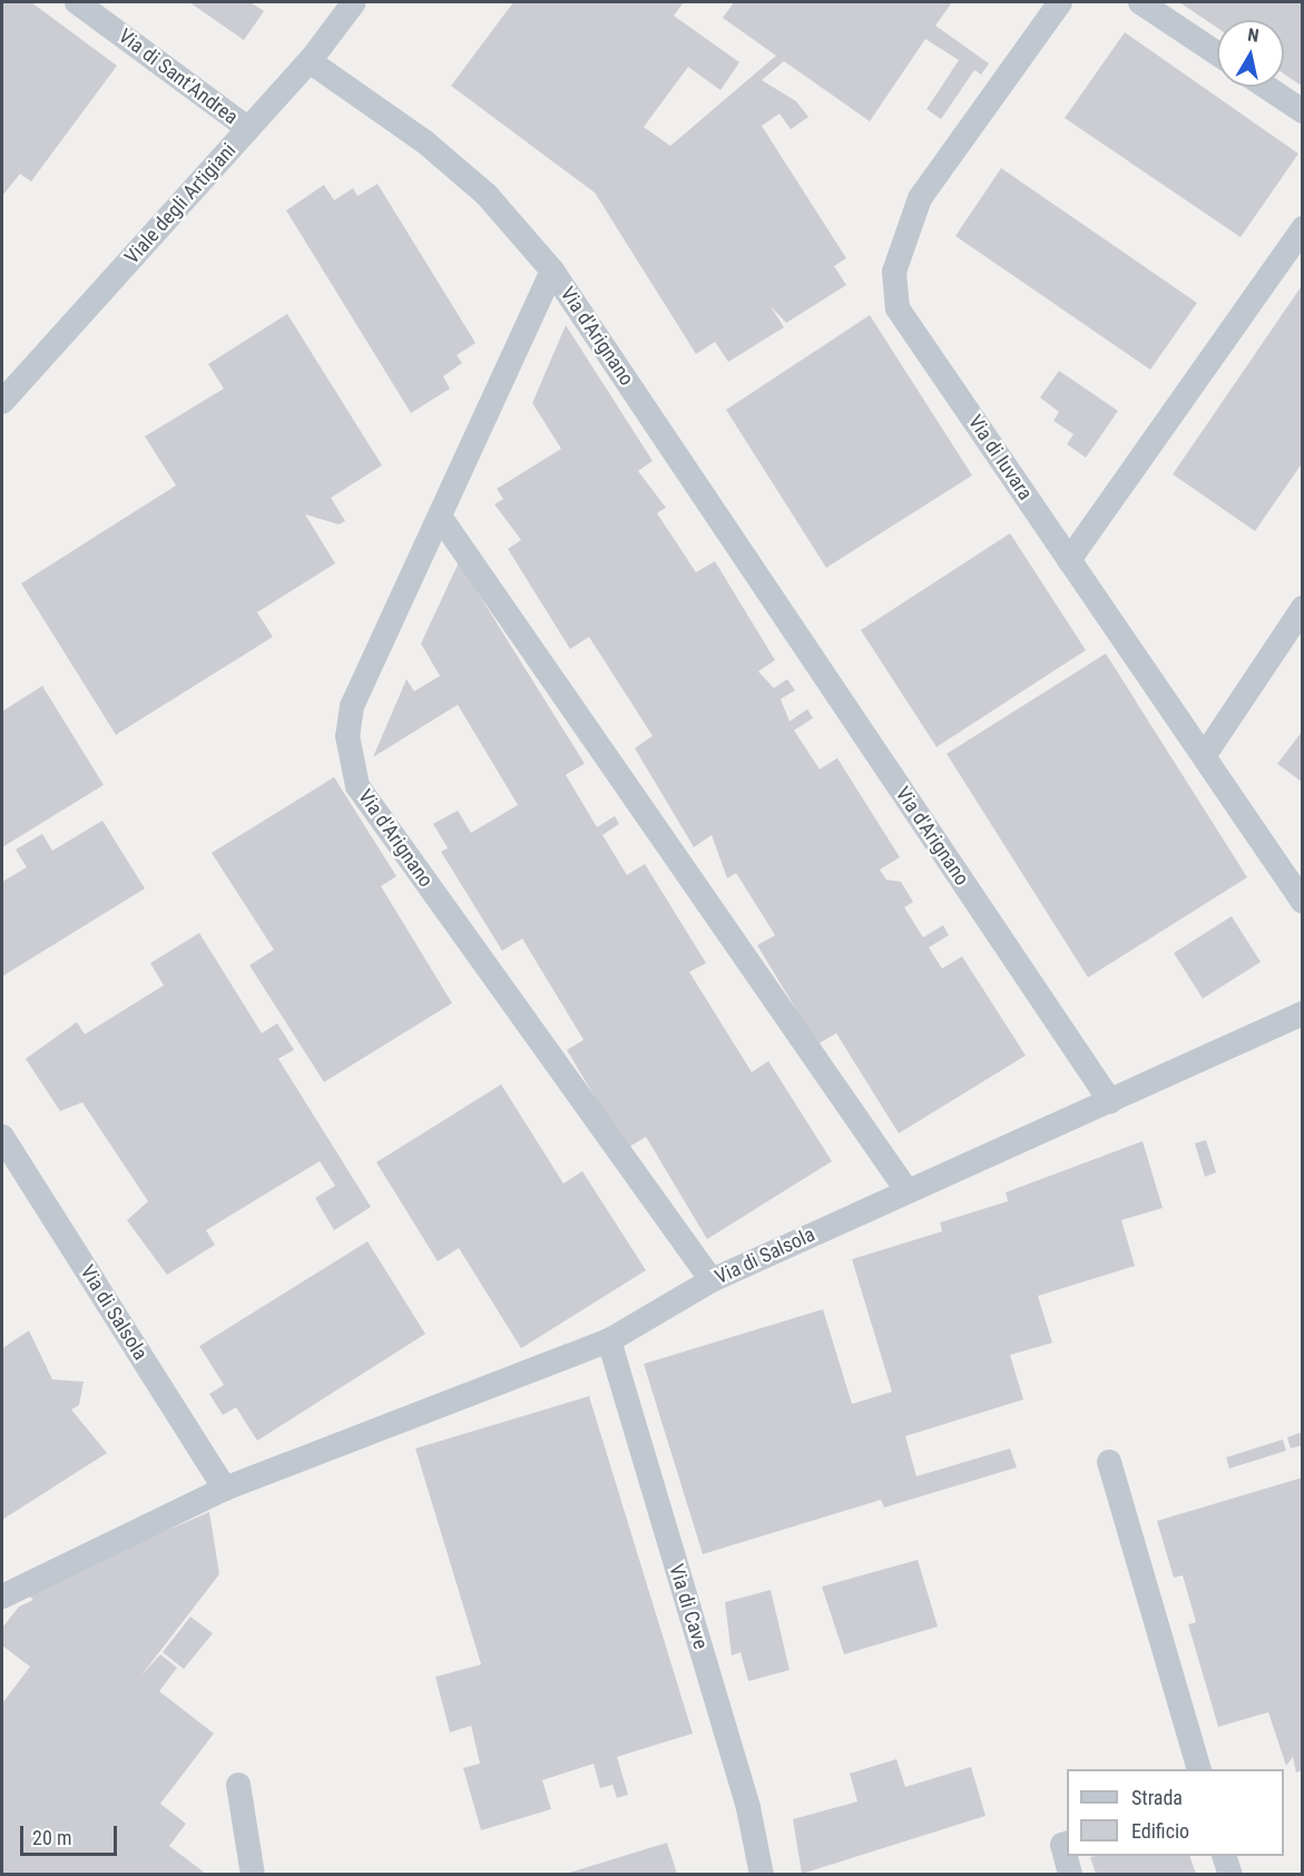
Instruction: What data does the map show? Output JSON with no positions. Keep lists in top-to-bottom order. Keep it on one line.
{"streets":{"street":["Via di Sant'Andrea","Viale degli Artigiani","Via d'Arignano","Via di Iuvara","Via di Salsola","Via di Cave"]},"crossings":[["Via di Sant'Andrea","Viale degli Artigiani"],["Viale degli Artigiani","Via d'Arignano"],["Via d'Arignano","Via di Salsola"],["Via di Salsola","Via di Cave"]],"legend":["Strada","Edificio"],"scale_bar":"20 m","north":"top"}
